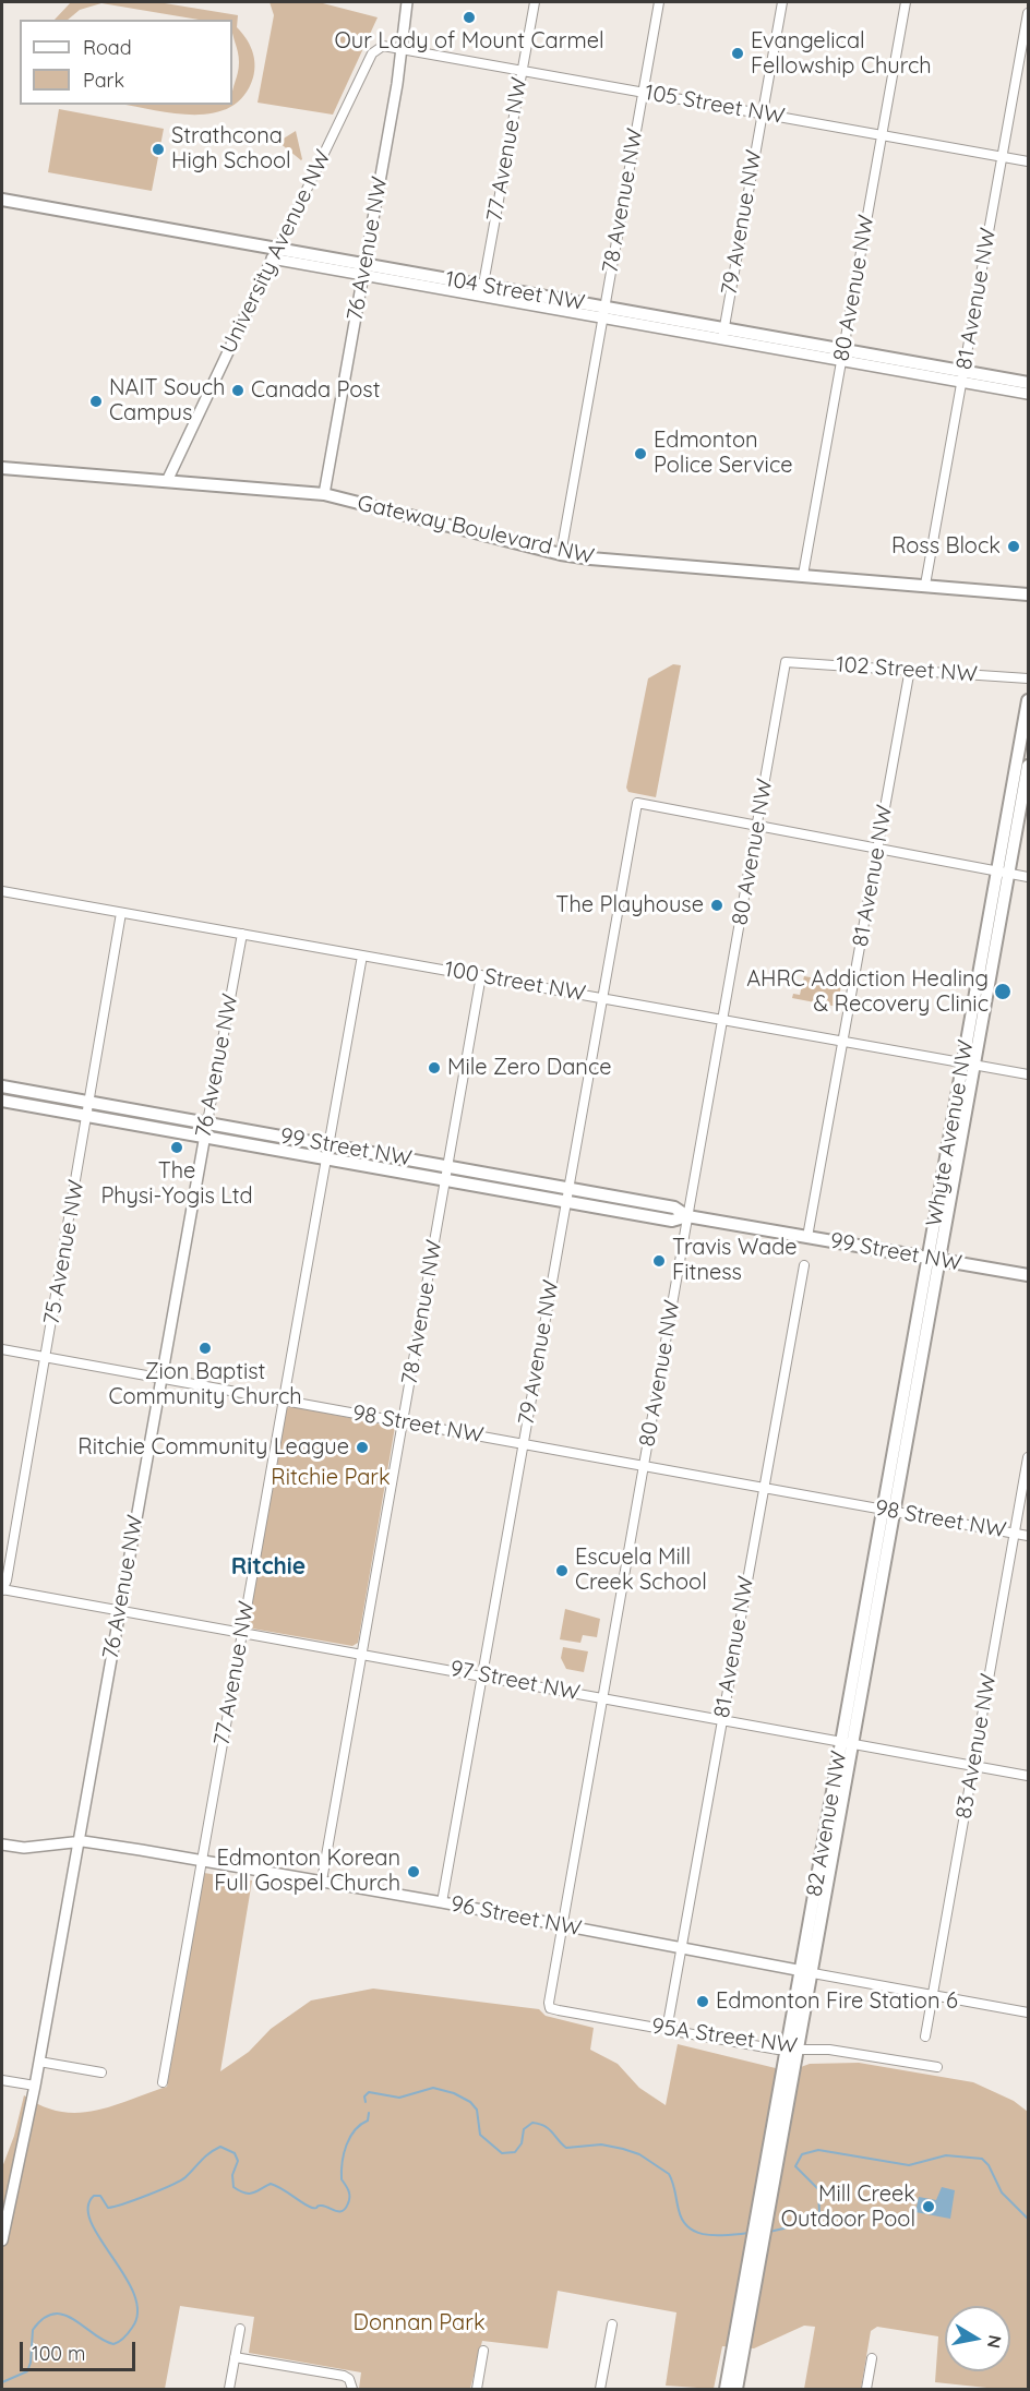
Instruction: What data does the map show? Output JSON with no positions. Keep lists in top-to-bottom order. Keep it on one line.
{"streets":{"main road":["104 Street NW","Gateway Boulevard NW","Whyte Avenue NW","99 Street NW","82 Avenue NW"],"street":["105 Street NW","77 Avenue NW","78 Avenue NW","79 Avenue NW","76 Avenue NW","University Avenue NW","80 Avenue NW","81 Avenue NW","102 Street NW","100 Street NW","75 Avenue NW","98 Street NW","97 Street NW","83 Avenue NW","96 Street NW","95A Street NW"]},"crossings":[["105 Street NW","77 Avenue NW"],["105 Street NW","78 Avenue NW"],["105 Street NW","79 Avenue NW"],["105 Street NW","76 Avenue NW"],["105 Street NW","University Avenue NW"],["105 Street NW","80 Avenue NW"],["105 Street NW","81 Avenue NW"],["77 Avenue NW","104 Street NW"],["77 Avenue NW","100 Street NW"],["77 Avenue NW","99 Street NW"],["77 Avenue NW","98 Street NW"],["77 Avenue NW","97 Street NW"],["77 Avenue NW","96 Street NW"],["78 Avenue NW","104 Street NW"],["78 Avenue NW","Gateway Boulevard NW"],["78 Avenue NW","100 Street NW"],["78 Avenue NW","99 Street NW"],["78 Avenue NW","98 Street NW"],["78 Avenue NW","97 Street NW"],["78 Avenue NW","96 Street NW"],["79 Avenue NW","80 Avenue NW"],["79 Avenue NW","104 Street NW"],["79 Avenue NW","100 Street NW"],["79 Avenue NW","99 Street NW"],["79 Avenue NW","98 Street NW"],["79 Avenue NW","97 Street NW"],["79 Avenue NW","96 Street NW"],["76 Avenue NW","University Avenue NW"],["76 Avenue NW","104 Street NW"],["76 Avenue NW","Gateway Boulevard NW"],["76 Avenue NW","100 Street NW"],["76 Avenue NW","99 Street NW"],["76 Avenue NW","98 Street NW"],["76 Avenue NW","97 Street NW"],["76 Avenue NW","96 Street NW"],["University Avenue NW","104 Street NW"],["University Avenue NW","Gateway Boulevard NW"],["80 Avenue NW","104 Street NW"],["80 Avenue NW","Gateway Boulevard NW"],["80 Avenue NW","102 Street NW"],["80 Avenue NW","100 Street NW"],["80 Avenue NW","99 Street NW"],["80 Avenue NW","98 Street NW"],["80 Avenue NW","97 Street NW"],["80 Avenue NW","96 Street NW"],["80 Avenue NW","95A Street NW"],["104 Street NW","81 Avenue NW"],["81 Avenue NW","Gateway Boulevard NW"],["81 Avenue NW","102 Street NW"],["81 Avenue NW","100 Street NW"],["81 Avenue NW","99 Street NW"],["81 Avenue NW","98 Street NW"],["81 Avenue NW","97 Street NW"],["81 Avenue NW","96 Street NW"],["81 Avenue NW","95A Street NW"],["100 Street NW","Whyte Avenue NW"],["100 Street NW","75 Avenue NW"],["Whyte Avenue NW","99 Street NW"],["Whyte Avenue NW","82 Avenue NW"],["99 Street NW","75 Avenue NW"],["99 Street NW","82 Avenue NW"],["75 Avenue NW","98 Street NW"],["75 Avenue NW","97 Street NW"],["98 Street NW","83 Avenue NW"],["98 Street NW","82 Avenue NW"],["97 Street NW","83 Avenue NW"],["97 Street NW","82 Avenue NW"],["83 Avenue NW","96 Street NW"],["82 Avenue NW","96 Street NW"],["82 Avenue NW","95A Street NW"]],"districts":["Ritchie"],"parks":["Ritchie Park","Donnan Park"],"places":["Our Lady of Mount Carmel","Evangelical Fellowship Church","Strathcona High School","Canada Post","NAIT Souch Campus","Edmonton Police Service","Ross Block","The Playhouse","AHRC Addiction Healing & Recovery Clinic","Mile Zero Dance","The Physi-Yogis Ltd","Travis Wade Fitness","Zion Baptist Community Church","Ritchie Community League","Escuela Mill Creek School","Edmonton Korean Full Gospel Church","Edmonton Fire Station 6","Mill Creek Outdoor Pool"],"legend":["Road","Park"],"scale_bar":"100 m","north":"right"}
